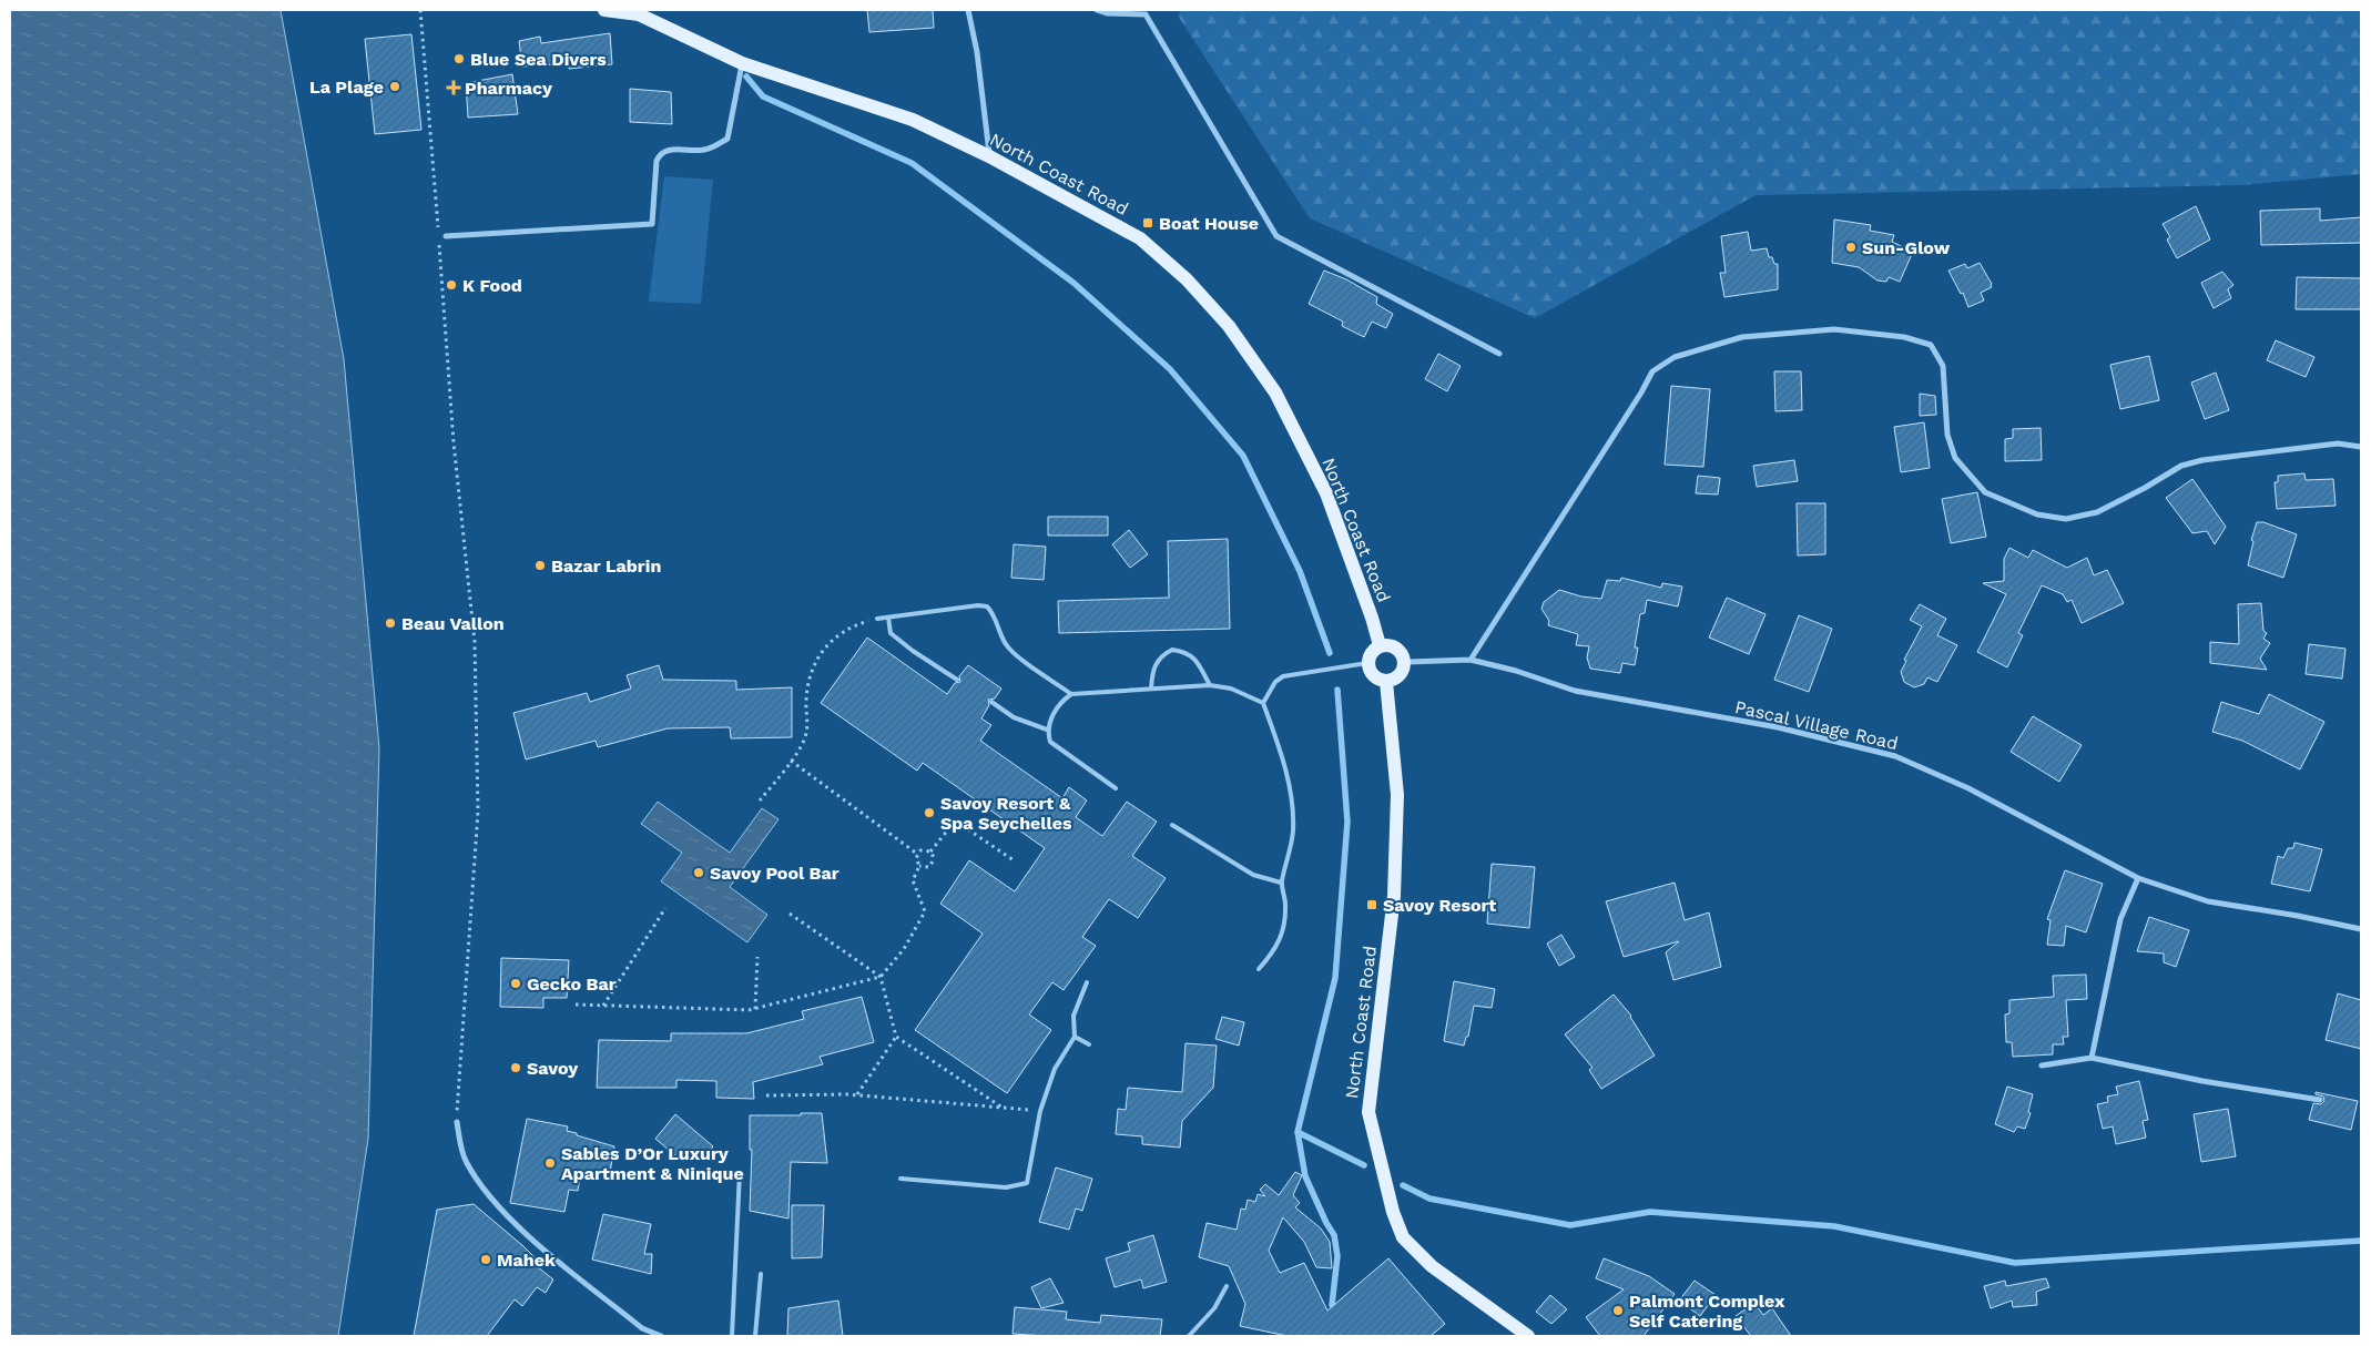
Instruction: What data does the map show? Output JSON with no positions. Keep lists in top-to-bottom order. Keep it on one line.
{"streets":{"main road":["North Coast Road"],"street":["Pascal Village Road"]},"crossings":[["North Coast Road","Pascal Village Road"]],"places":{"other":["Blue Sea Divers","La Plage","Sun-Glow","K Food","Bazar Labrin","Beau Vallon","Savoy Resort & Spa Seychelles","Savoy Pool Bar","Gecko Bar","Savoy","Sables D’Or Luxury Apartment & Ninique","Mahek","Palmont Complex Self Catering"],"health":["Pharmacy"],"transit":["Boat House","Savoy Resort"]}}
